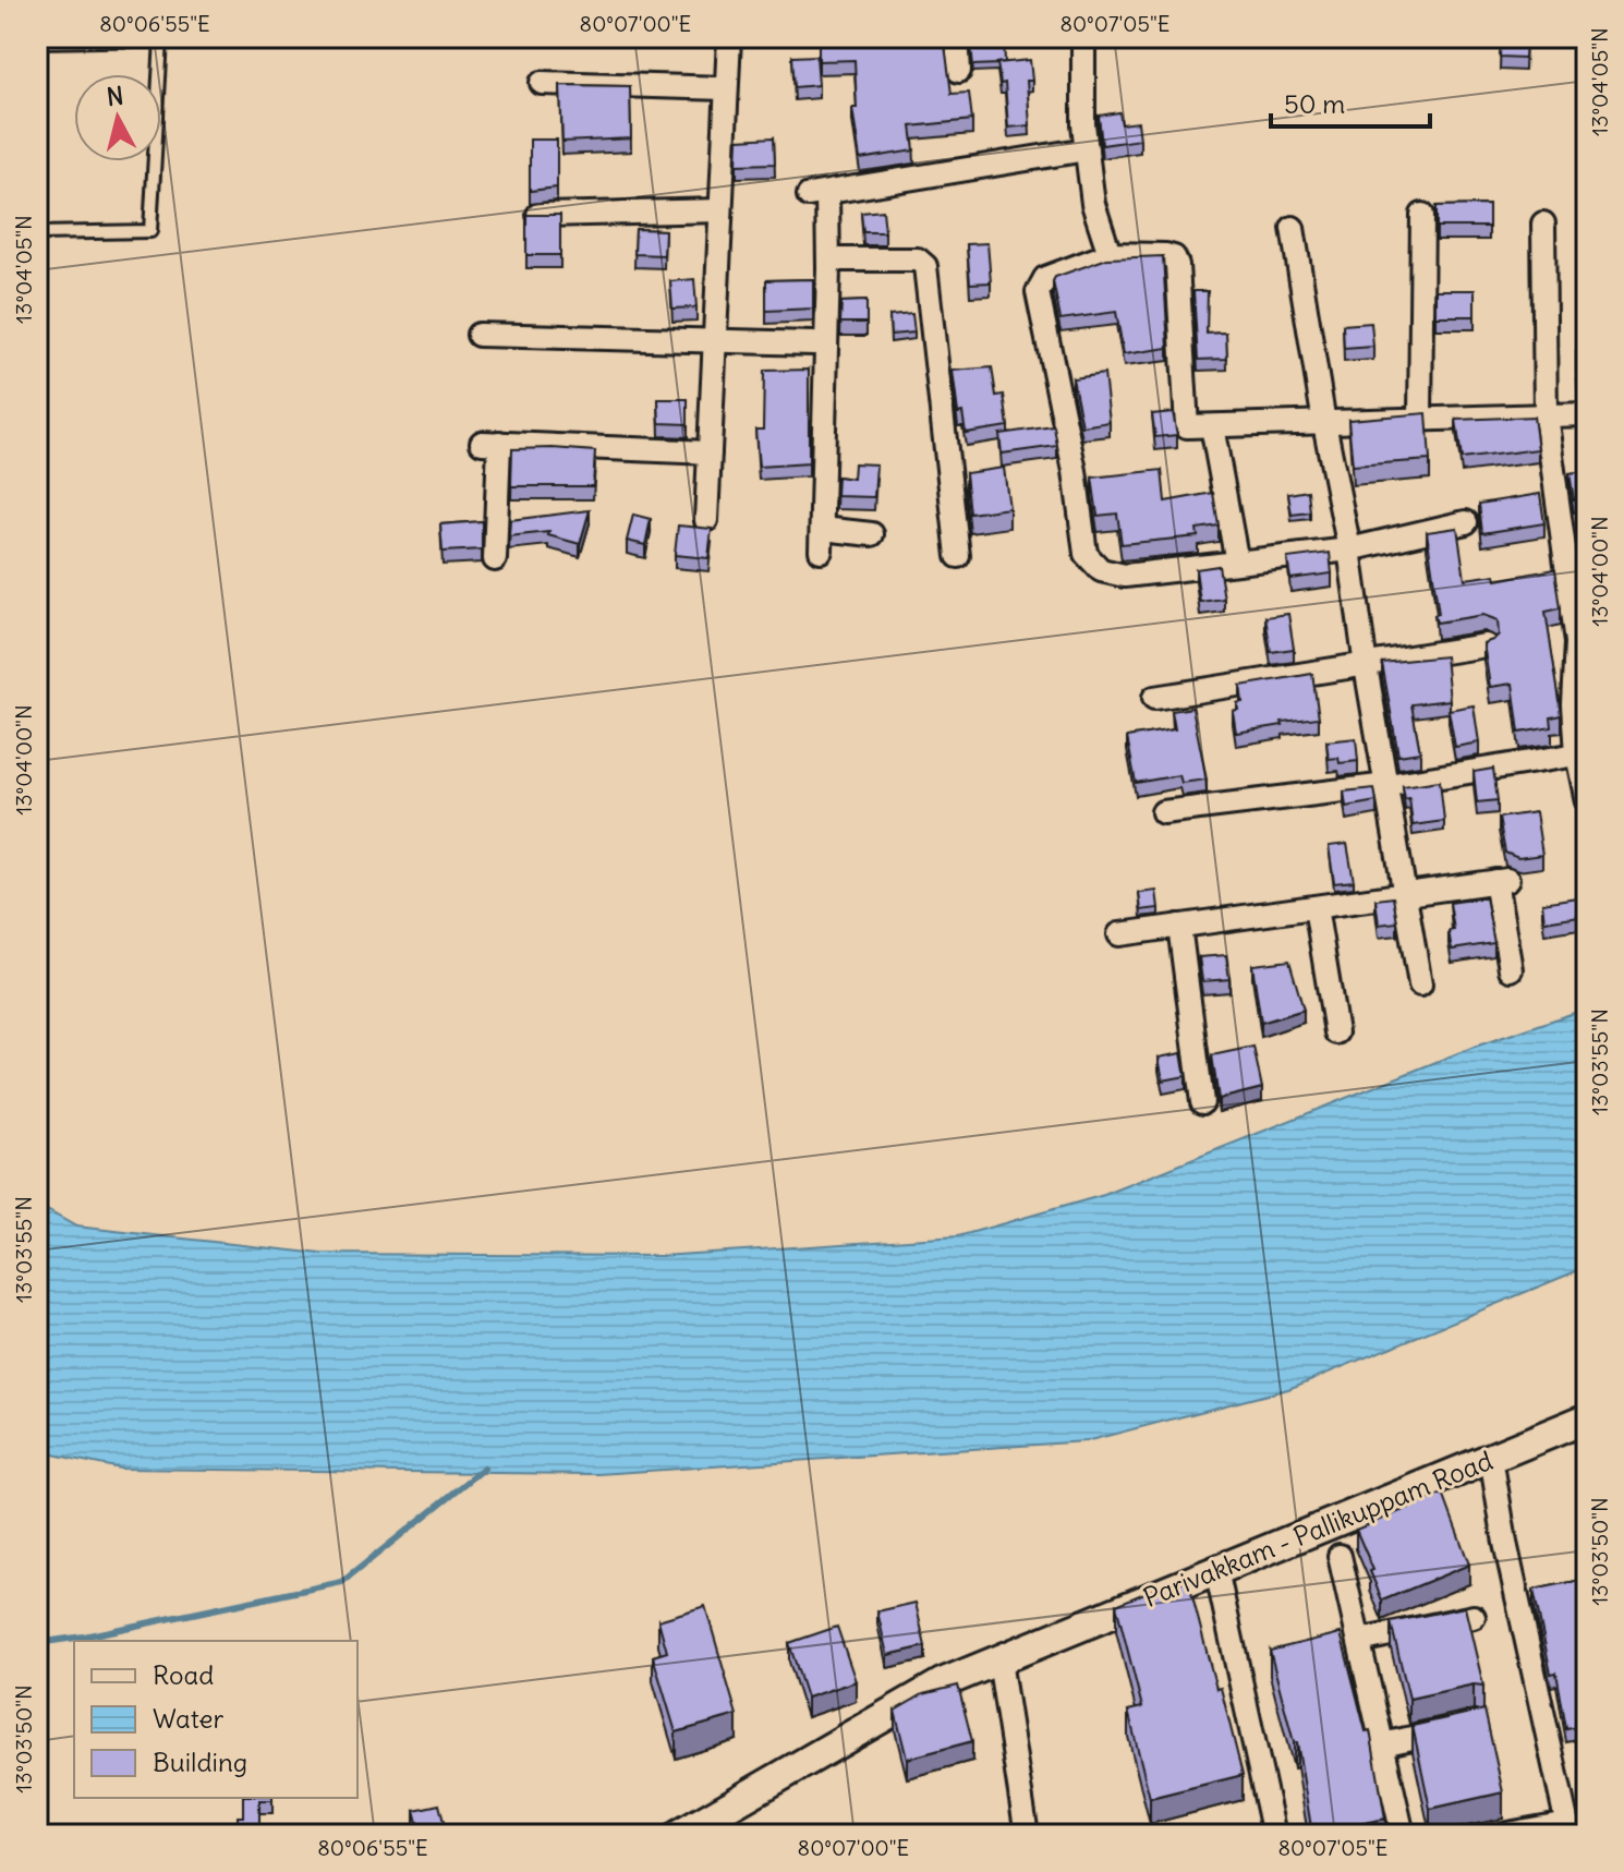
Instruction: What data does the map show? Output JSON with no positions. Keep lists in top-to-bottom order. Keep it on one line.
{"streets":{"street":["Parivakkam - Pallikuppam Road"]},"legend":["Road","Water","Building"],"scale_bar":"50 m","north":"top","coordinates":["80°06'55\"E","80°07'00\"E","80°07'05\"E","13°04'05\"N","13°04'00\"N","13°03'55\"N","13°03'50\"N"]}
